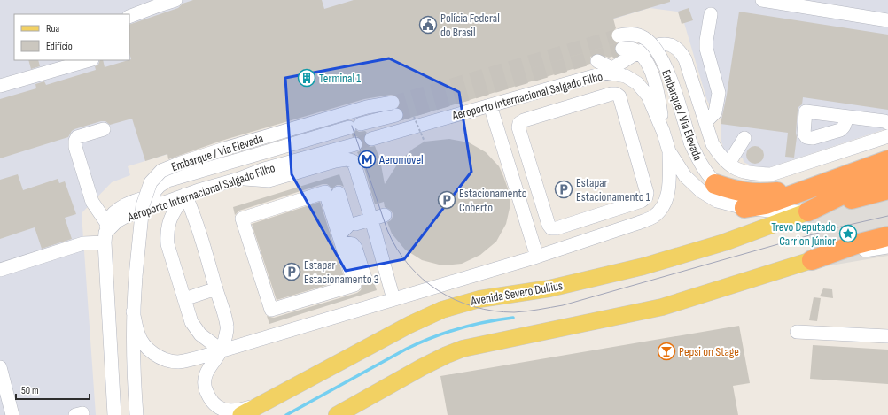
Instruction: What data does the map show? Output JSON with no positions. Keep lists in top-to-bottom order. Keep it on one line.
{"streets":{"main road":["Avenida Severo Dullius"],"street":["Aeroporto Internacional Salgado Filho","Embarque / Via Elevada"]},"places":{"public building":["Polícia Federal do Brasil"],"building":["Terminal 1"],"metro station":["Aeromóvel"],"parking":["Estapar Estacionamento 1","Estacionamento Coberto","Estapar Estacionamento 3"],"place":["Trevo Deputado Carrion Júnior"],"bar":["Pepsi on Stage"]},"legend":["Rua","Edifício"],"scale_bar":"50 m"}
